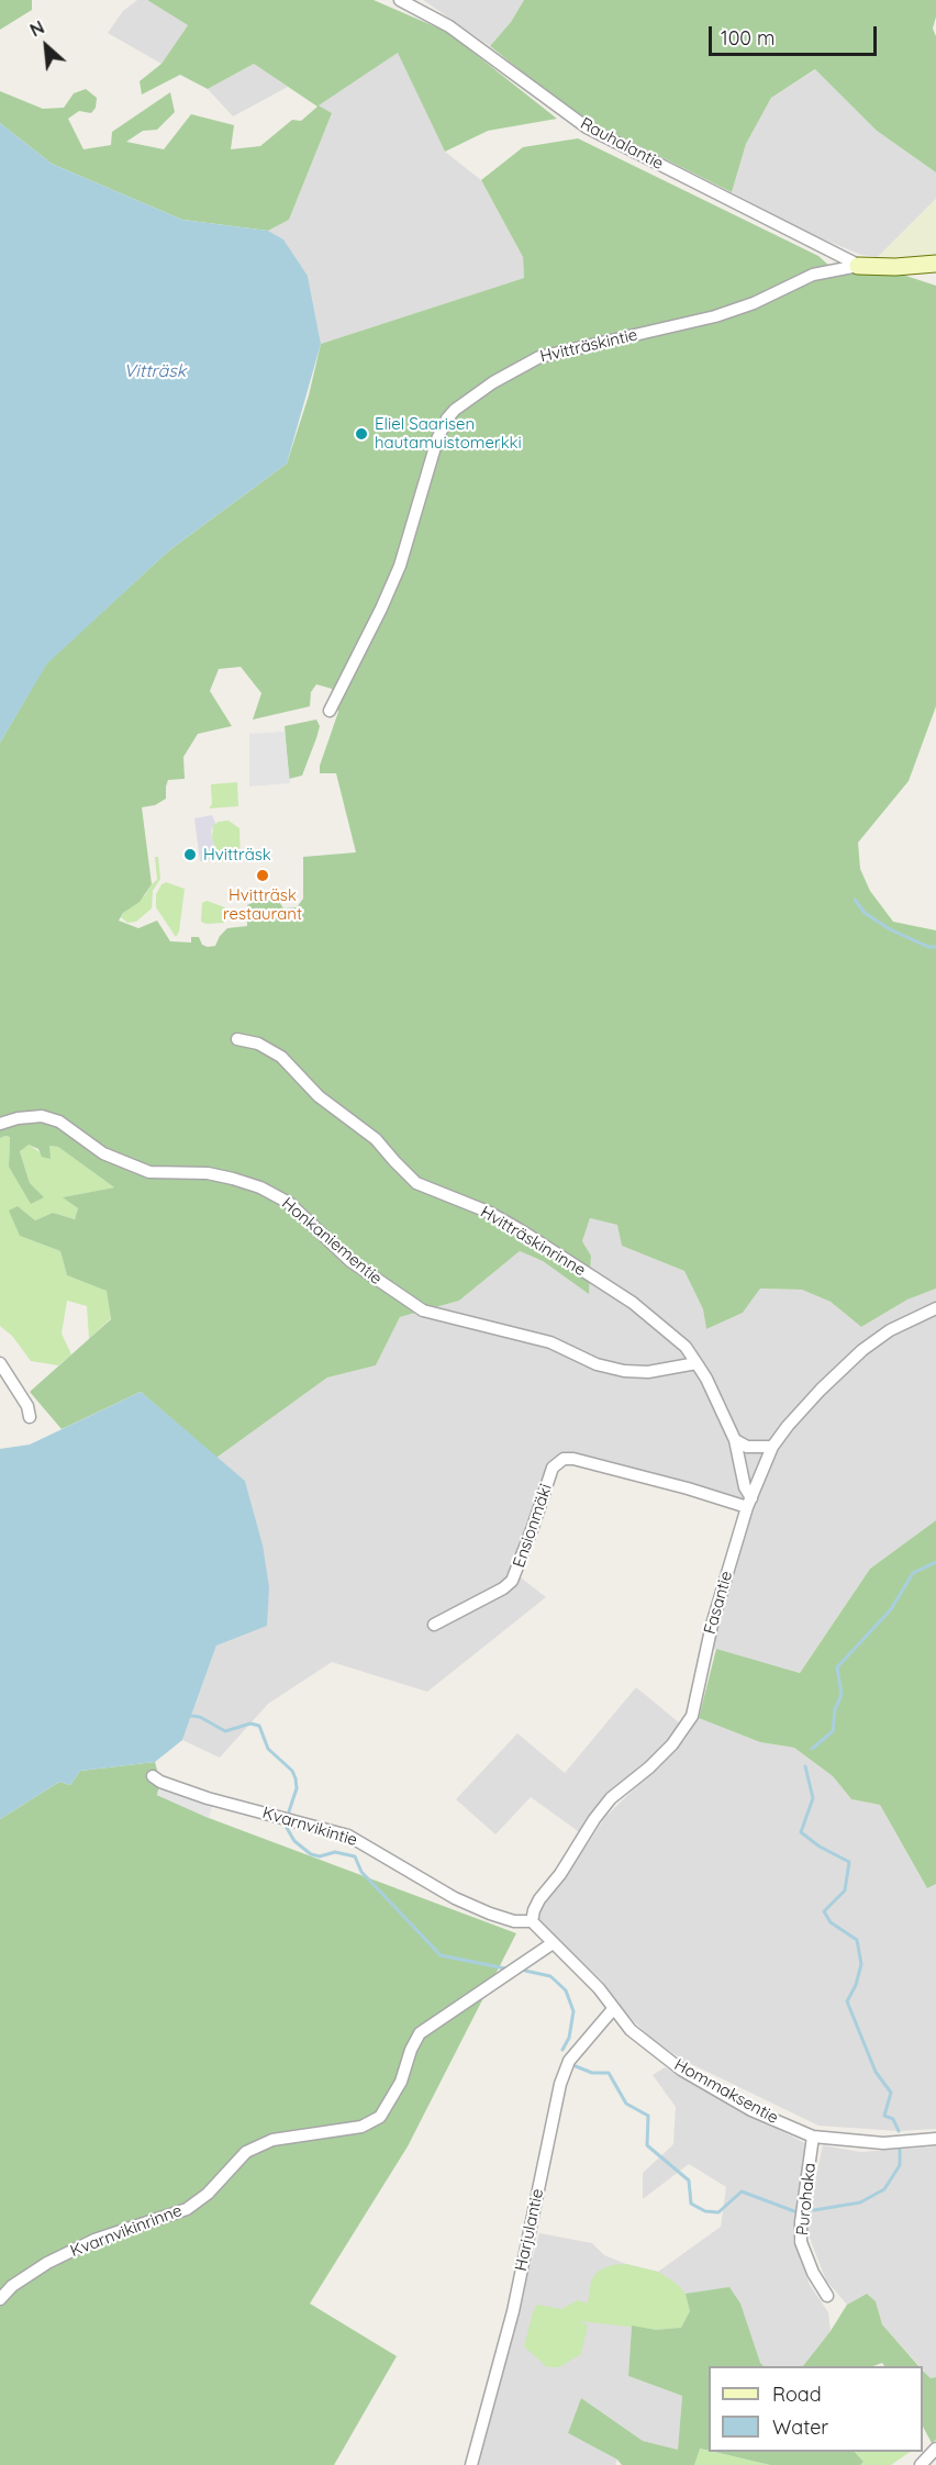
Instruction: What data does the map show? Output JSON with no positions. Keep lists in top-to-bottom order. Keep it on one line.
{"streets":{"street":["Rauhalantie","Hvitträskintie","Honkaniementie","Hvitträskinrinne","Ensionmäki","Fasantie","Kvarnvikintie","Hommaksentie","Purohaka","Harjulantie","Kvarnvikinrinne"]},"crossings":[["Rauhalantie","Hvitträskintie"],["Honkaniementie","Hvitträskinrinne"],["Ensionmäki","Fasantie"],["Fasantie","Kvarnvikintie"],["Fasantie","Hommaksentie"],["Kvarnvikintie","Hommaksentie"],["Hommaksentie","Purohaka"],["Hommaksentie","Harjulantie"],["Hommaksentie","Kvarnvikinrinne"]],"water":["Vitträsk"],"places":["Eliel Saarisen hautamuistomerkki","Hvitträsk","Hvitträsk restaurant"],"legend":["Road","Water"],"scale_bar":"100 m","north":"top left"}
